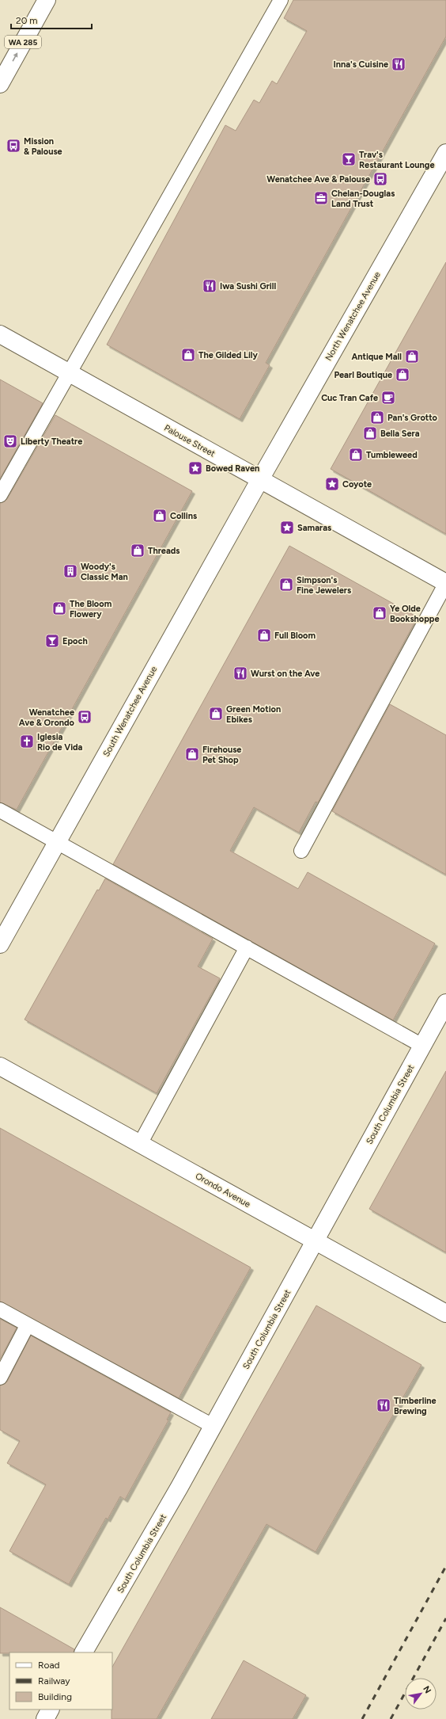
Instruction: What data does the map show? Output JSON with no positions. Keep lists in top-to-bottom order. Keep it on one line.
{"streets":{"main road":["WA 285","North Wenatchee Avenue","Palouse Street","South Wenatchee Avenue","South Columbia Street","Orondo Avenue"]},"crossings":[["North Wenatchee Avenue","Palouse Street"],["North Wenatchee Avenue","South Wenatchee Avenue"],["Palouse Street","South Wenatchee Avenue"],["South Columbia Street","Orondo Avenue"]],"places":{"restaurant":["Inna's Cuisine","Iwa Sushi Grill","Wurst on the Ave","Timberline Brewing"],"bus stop":["Mission & Palouse","Wenatchee Ave & Palouse","Wenatchee Ave & Orondo"],"bar":["Trav's Restaurant Lounge","Epoch"],"office":["Chelan-Douglas Land Trust"],"shop":["The Gilded Lily","Antique Mall","Pearl Boutique","Pan's Grotto","Bella Sera","Tumbleweed","Collins","Threads","Simpson's Fine Jewelers","The Bloom Flowery","Ye Olde Bookshoppe","Full Bloom","Green Motion Ebikes","Firehouse Pet Shop"],"cafe":["Cuc Tran Cafe"],"theatre":["Liberty Theatre"],"place":["Bowed Raven","Coyote","Samaras"],"building":["Woody's Classic Man"],"church":["Iglesia Rio de Vida"]},"legend":["Road","Railway","Building"],"scale_bar":"20 m","north":"top right"}
